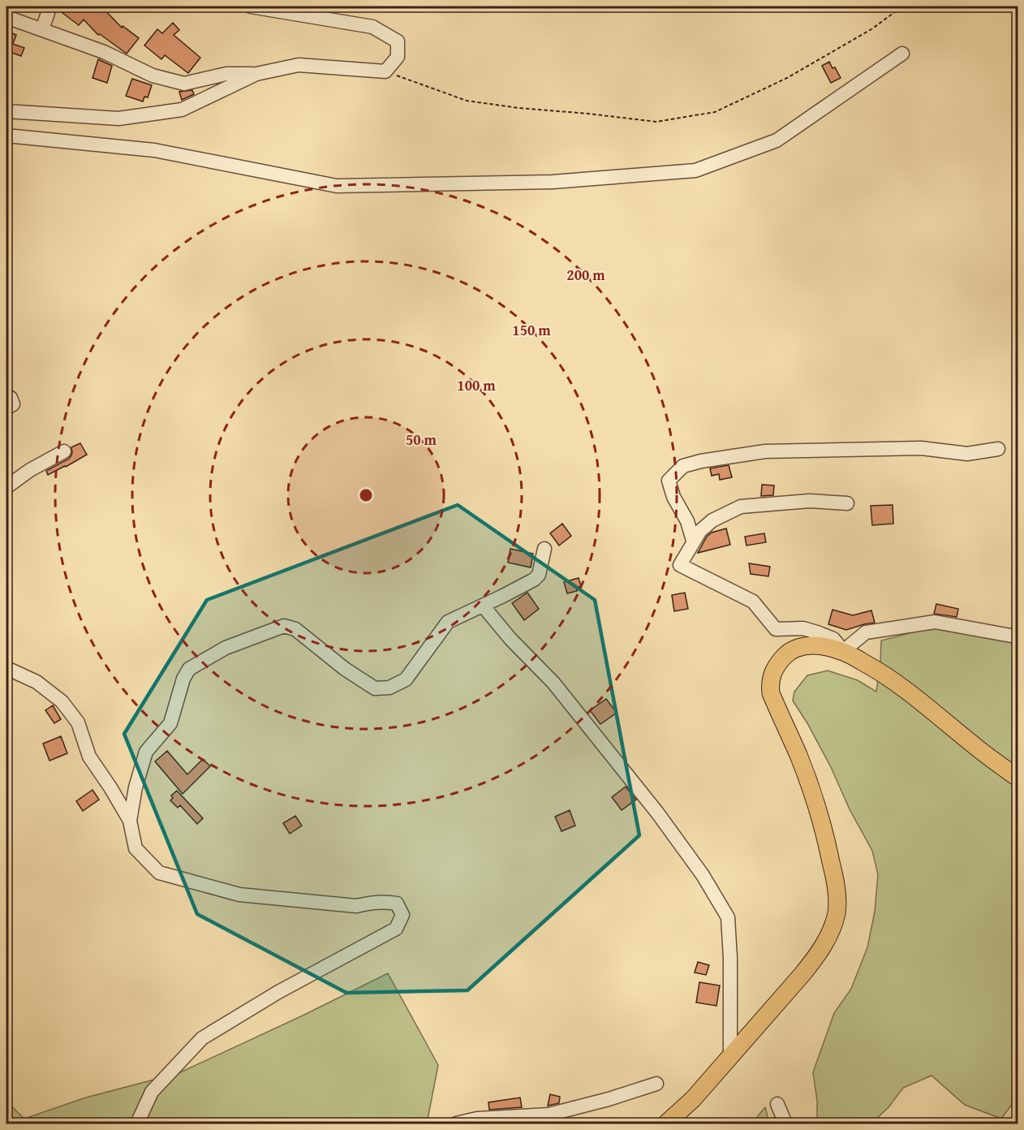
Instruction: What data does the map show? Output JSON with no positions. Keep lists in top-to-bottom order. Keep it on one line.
{"rings":["200 m","150 m","100 m","50 m"]}
